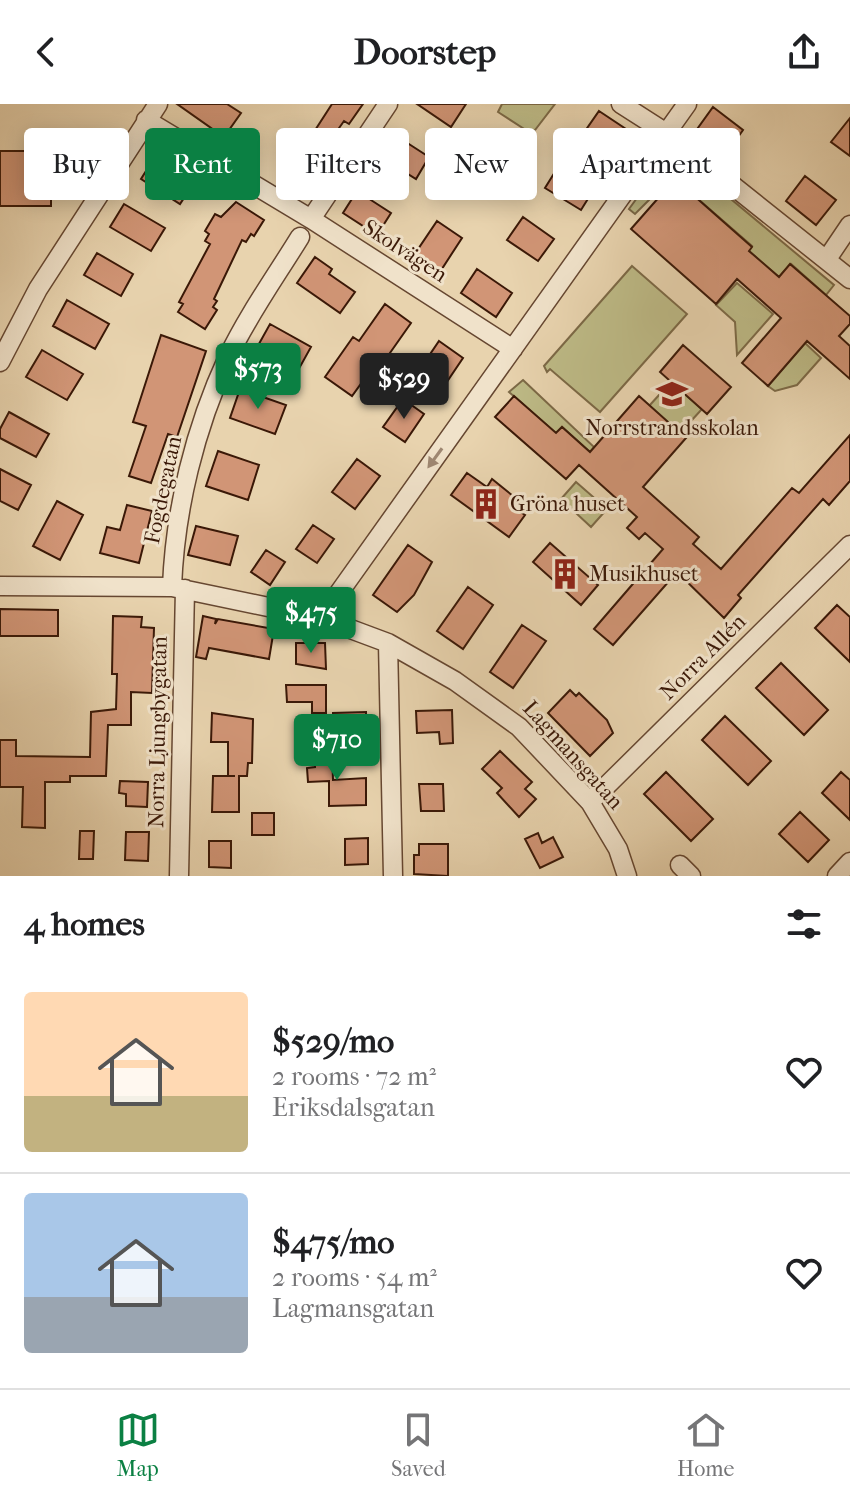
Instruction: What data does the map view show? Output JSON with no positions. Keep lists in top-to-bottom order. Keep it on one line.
{"streets":{"street":["Skolvägen","Fogdegatan","Norra Allén","Norra Ljungbygatan","Lagmansgatan"]},"crossings":[["Fogdegatan","Norra Ljungbygatan"],["Fogdegatan","Lagmansgatan"],["Norra Allén","Lagmansgatan"],["Norra Ljungbygatan","Lagmansgatan"]],"places":{"school or university":["Norrstrandsskolan"],"building":["Gröna huset","Musikhuset"]},"page":{"header":"Doorstep","chip":["Buy","Rent","Filters","New","Apartment"],"price":["$573","$529","$475","$710"],"heading":"4 homes","list":[{"name":"$529/mo","note":"2 rooms · 72 m² · Eriksdalsgatan"},{"name":"$475/mo","note":"2 rooms · 54 m² · Lagmansgatan"}],"tabs":["Map","Saved","Home"]}}
